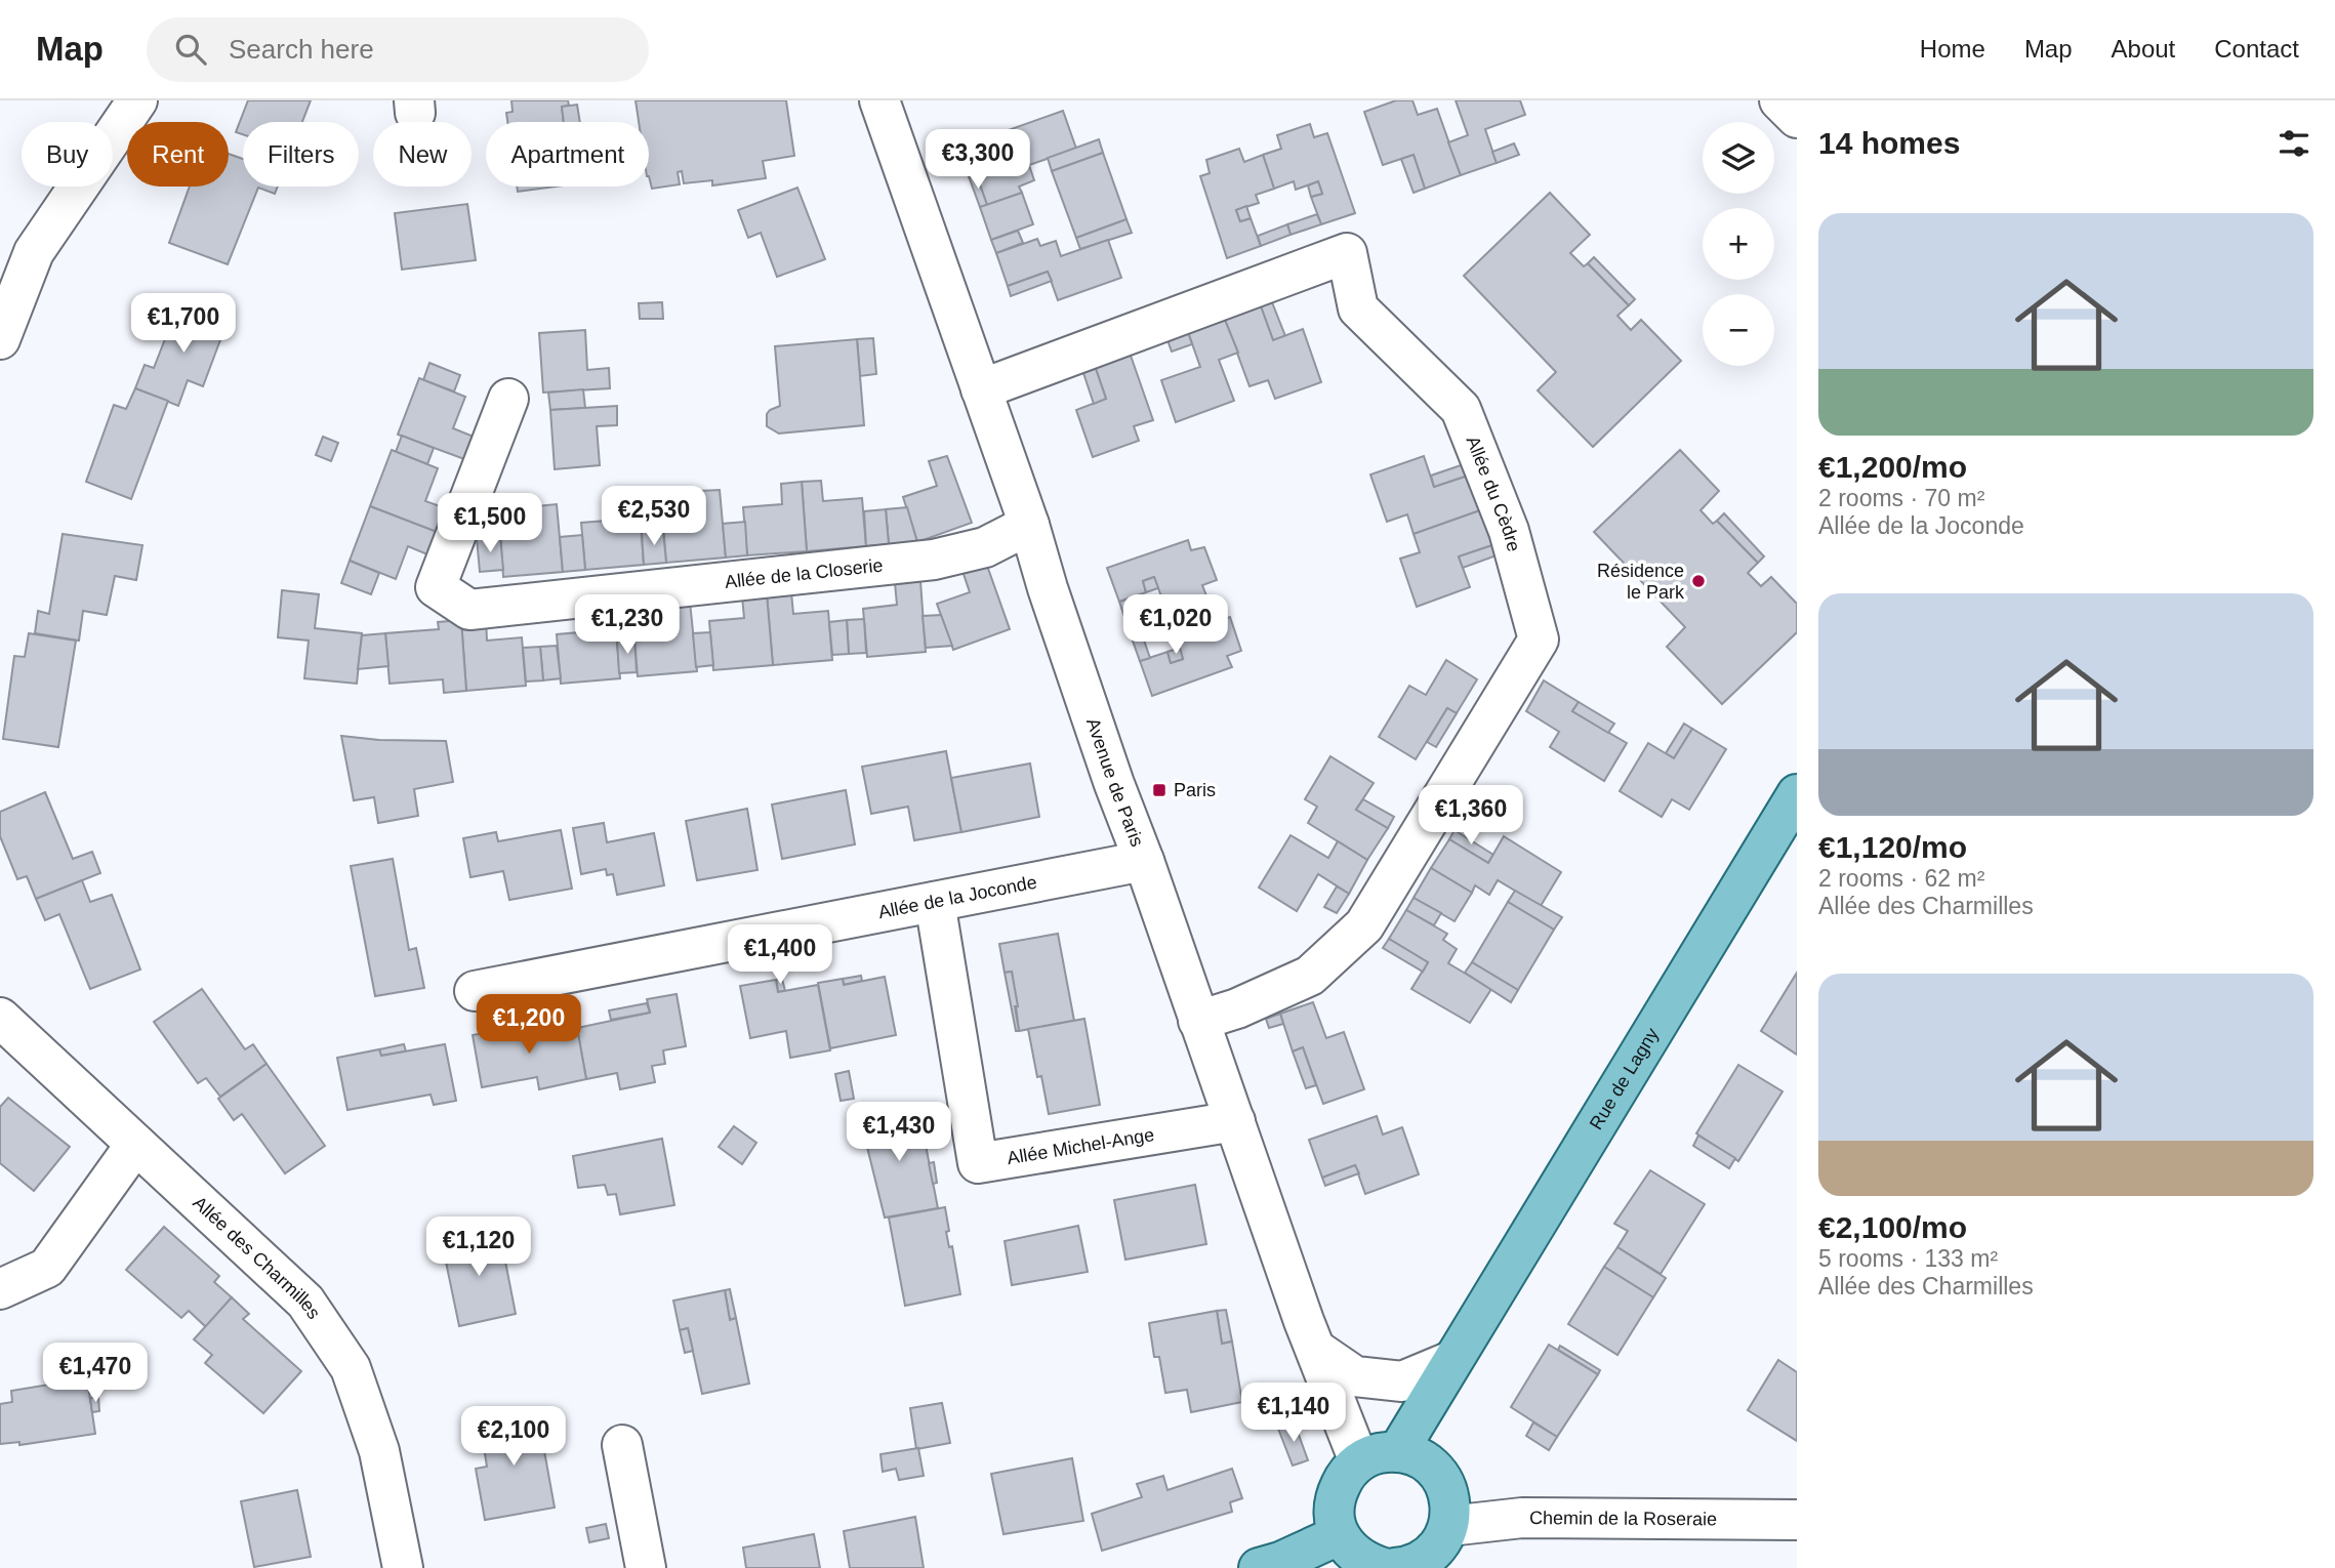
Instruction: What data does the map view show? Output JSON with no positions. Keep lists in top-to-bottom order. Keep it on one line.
{"streets":{"main road":["Rue de Lagny"],"street":["Allée du Cèdre","Allée de la Closerie","Avenue de Paris","Allée de la Joconde","Allée Michel-Ange","Allée des Charmilles","Chemin de la Roseraie"]},"crossings":[["Allée du Cèdre","Avenue de Paris"],["Allée de la Closerie","Avenue de Paris"],["Avenue de Paris","Allée de la Joconde"],["Avenue de Paris","Allée Michel-Ange"],["Allée de la Joconde","Allée Michel-Ange"]],"places":{"other":["Résidence le Park"],"transit":["Paris"]},"page":{"header":"Map","search":"Search here","nav":["Home","Map","About","Contact"],"heading":"14 homes","map_buttons":["+","−"],"chip":["Buy","Rent","Filters","New","Apartment"],"price":["€3,300","€1,700","€2,530","€1,500","€1,230","€1,020","€1,360","€1,400","€1,200","€1,430","€1,120","€1,470","€1,140","€2,100"],"list":[{"name":"€1,200/mo","note":"2 rooms · 70 m² · Allée de la Joconde"},{"name":"€1,120/mo","note":"2 rooms · 62 m² · Allée des Charmilles"},{"name":"€2,100/mo","note":"5 rooms · 133 m² · Allée des Charmilles"}]}}
